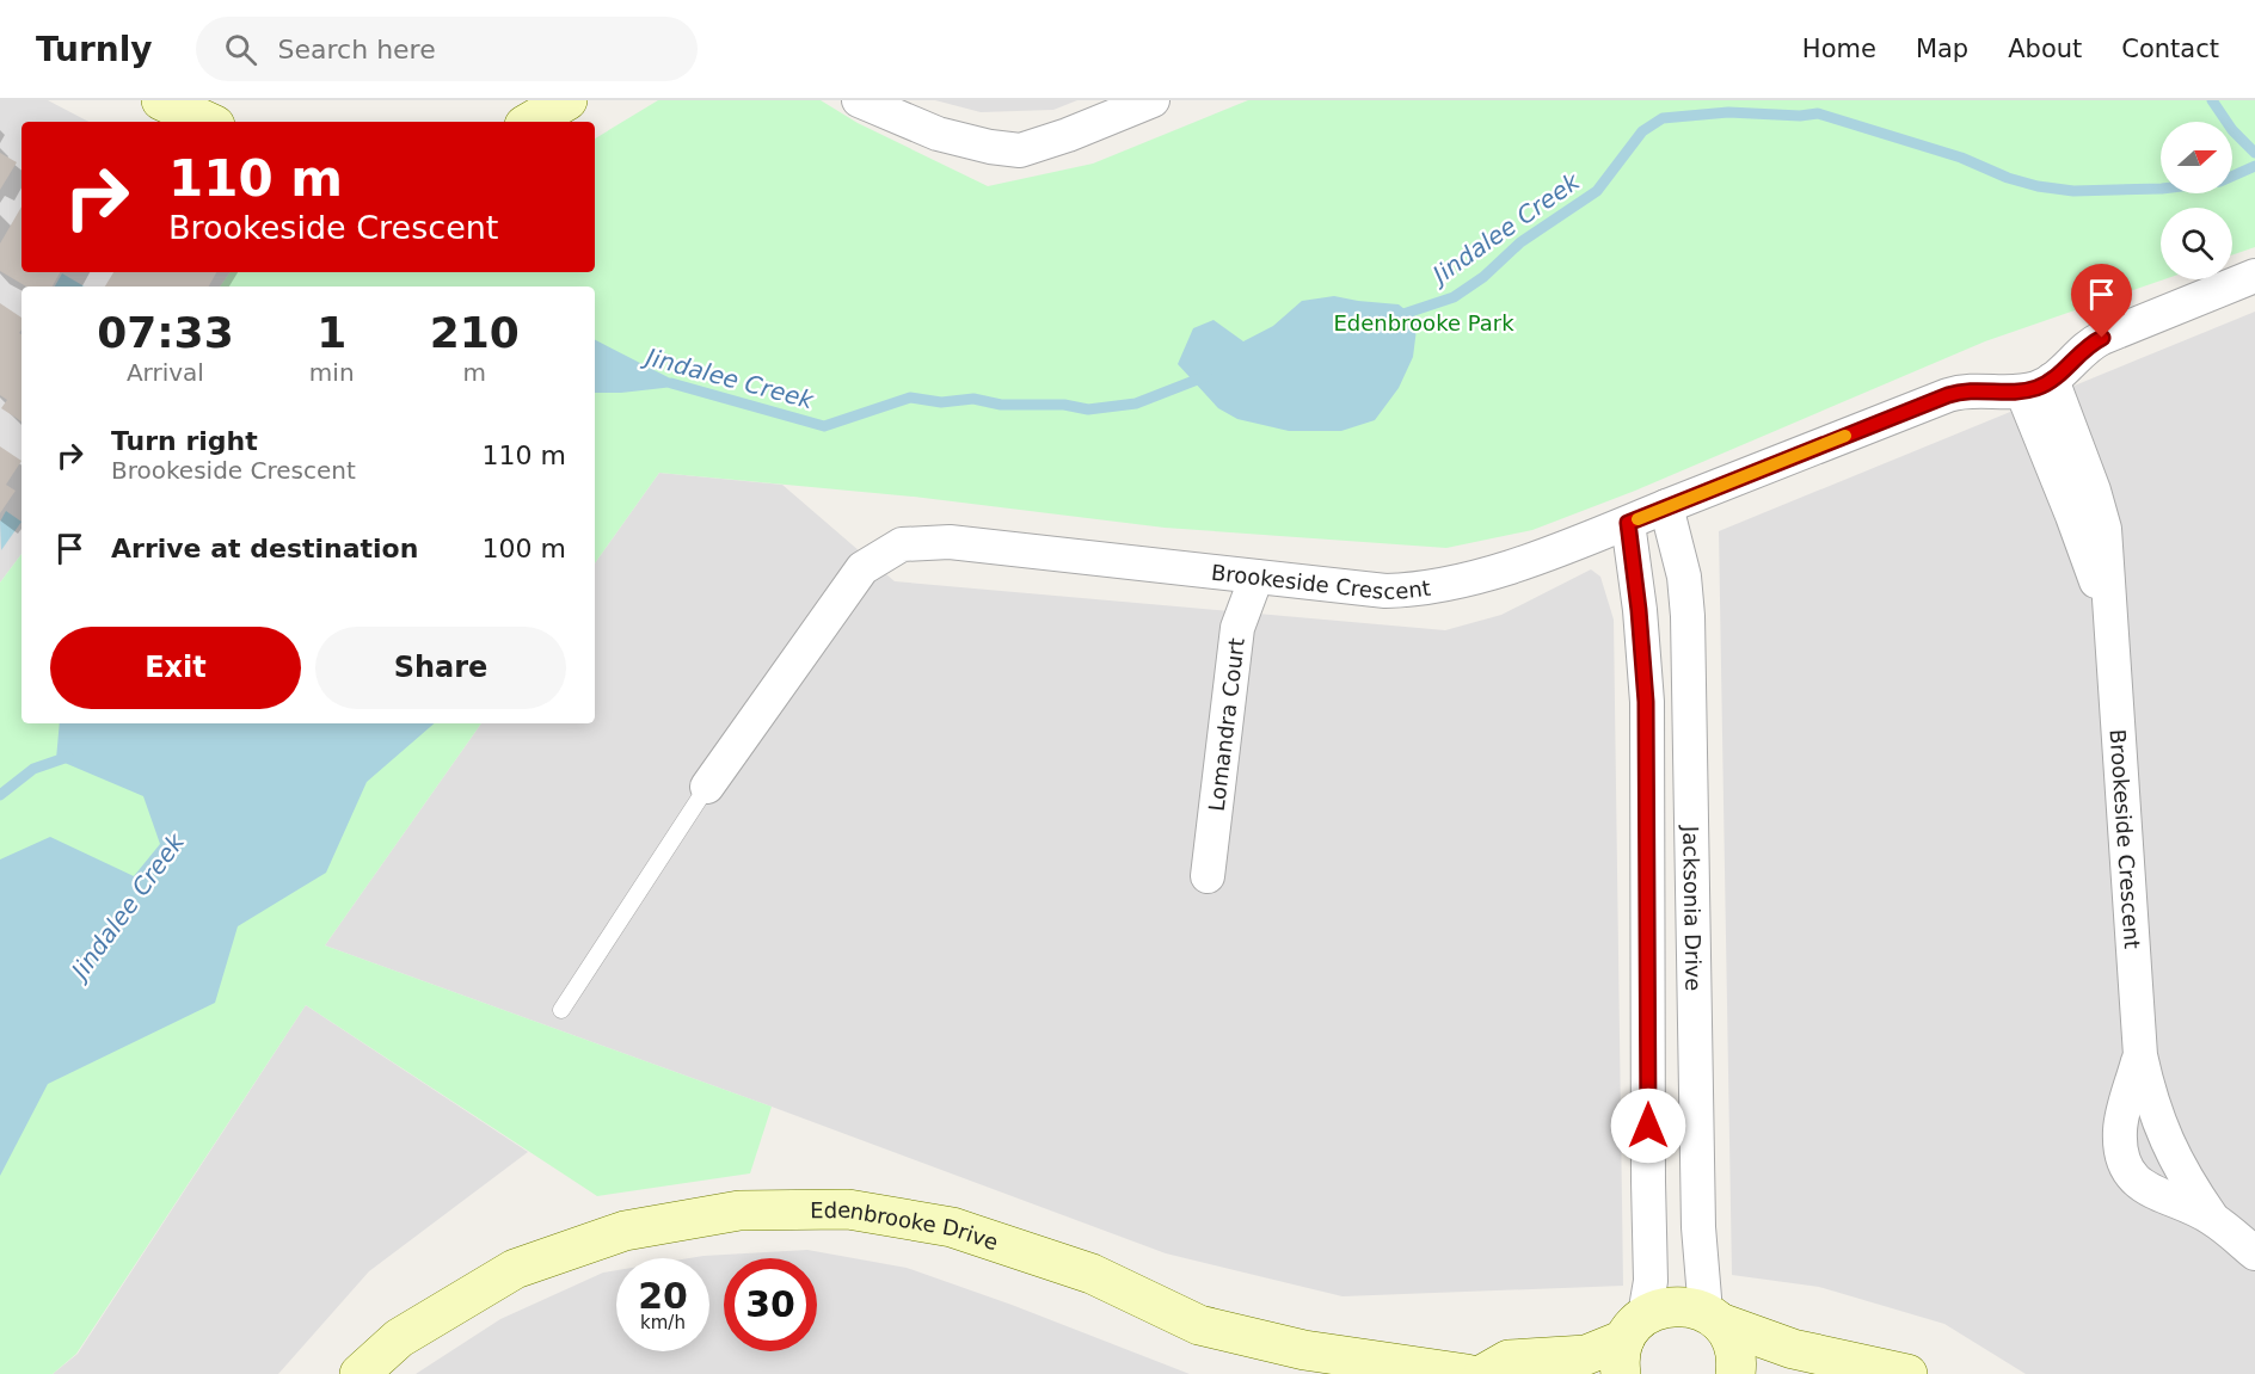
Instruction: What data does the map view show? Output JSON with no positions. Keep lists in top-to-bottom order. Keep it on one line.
{"streets":{"street":["Brookeside Crescent","Lomandra Court","Jacksonia Drive","Edenbrooke Drive"]},"crossings":[["Brookeside Crescent","Lomandra Court"],["Brookeside Crescent","Jacksonia Drive"]],"water":["Jindalee Creek"],"parks":["Edenbrooke Park"],"north":"right","page":{"header":"Turnly","search":"Search here","nav":["Home","Map","About","Contact"],"turn":["110 m","Brookeside Crescent"],"eta":["07:33","Arrival","1","min","210","m"],"list":[{"name":"Turn right","note":"Brookeside Crescent","value":"110 m"},{"name":"Arrive at destination","value":"100 m"}],"buttons":["Exit","Share"],"speed":"20 km/h","limit":"30"}}
